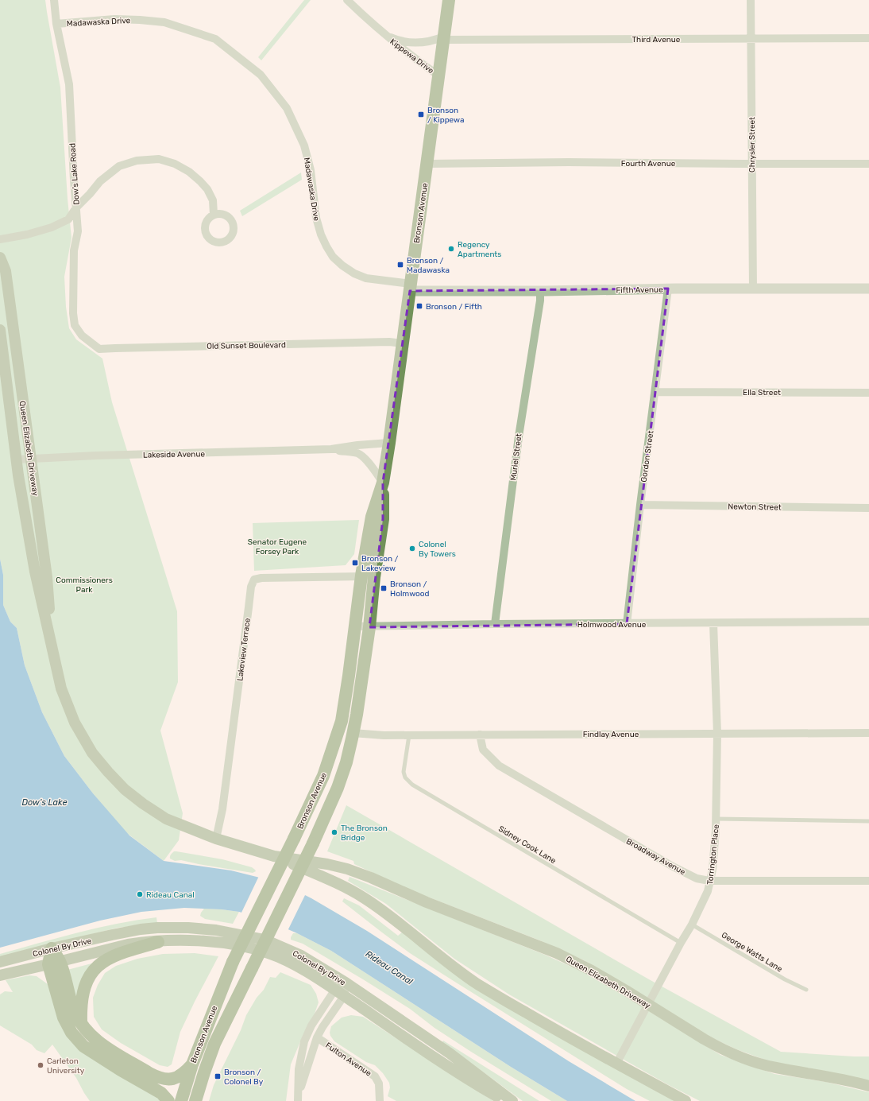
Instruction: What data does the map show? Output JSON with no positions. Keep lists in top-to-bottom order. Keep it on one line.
{"streets":{"main road":["Bronson Avenue","Queen Elizabeth Driveway","Colonel By Drive"],"street":["Madawaska Drive","Third Avenue","Kippewa Drive","Chrysler Street","Fourth Avenue","Dow's Lake Road","Fifth Avenue","Old Sunset Boulevard","Ella Street","Lakeside Avenue","Gordon Street","Muriel Street","Newton Street","Holmwood Avenue","Lakeview Terrace","Findlay Avenue","Torrington Place","Broadway Avenue","Fulton Avenue"],"lane":["Sidney Cook Lane","George Watts Lane"]},"crossings":[["Madawaska Drive","Dow's Lake Road"],["Madawaska Drive","Bronson Avenue"],["Madawaska Drive","Fifth Avenue"],["Third Avenue","Kippewa Drive"],["Third Avenue","Chrysler Street"],["Third Avenue","Bronson Avenue"],["Kippewa Drive","Bronson Avenue"],["Chrysler Street","Fourth Avenue"],["Chrysler Street","Fifth Avenue"],["Fourth Avenue","Bronson Avenue"],["Dow's Lake Road","Old Sunset Boulevard"],["Bronson Avenue","Fifth Avenue"],["Bronson Avenue","Old Sunset Boulevard"],["Bronson Avenue","Lakeside Avenue"],["Bronson Avenue","Holmwood Avenue"],["Bronson Avenue","Lakeview Terrace"],["Bronson Avenue","Findlay Avenue"],["Fifth Avenue","Gordon Street"],["Fifth Avenue","Muriel Street"],["Ella Street","Gordon Street"],["Queen Elizabeth Driveway","Lakeside Avenue"],["Queen Elizabeth Driveway","Lakeview Terrace"],["Queen Elizabeth Driveway","Torrington Place"],["Gordon Street","Newton Street"],["Gordon Street","Holmwood Avenue"],["Muriel Street","Holmwood Avenue"],["Holmwood Avenue","Torrington Place"],["Findlay Avenue","Sidney Cook Lane"],["Findlay Avenue","Torrington Place"],["Findlay Avenue","Broadway Avenue"],["Sidney Cook Lane","Torrington Place"],["Torrington Place","Broadway Avenue"],["Torrington Place","George Watts Lane"]],"water":["Dow's Lake","Rideau Canal"],"parks":["Senator Eugene Forsey Park","Commissioners Park"],"places":{"transit":["Bronson / Kippewa","Bronson / Madawaska","Bronson / Fifth","Bronson / Lakeview","Bronson / Holmwood","Bronson / Colonel By"],"other":["Regency Apartments","Colonel By Towers","The Bronson Bridge","Rideau Canal","Carleton University"]}}
